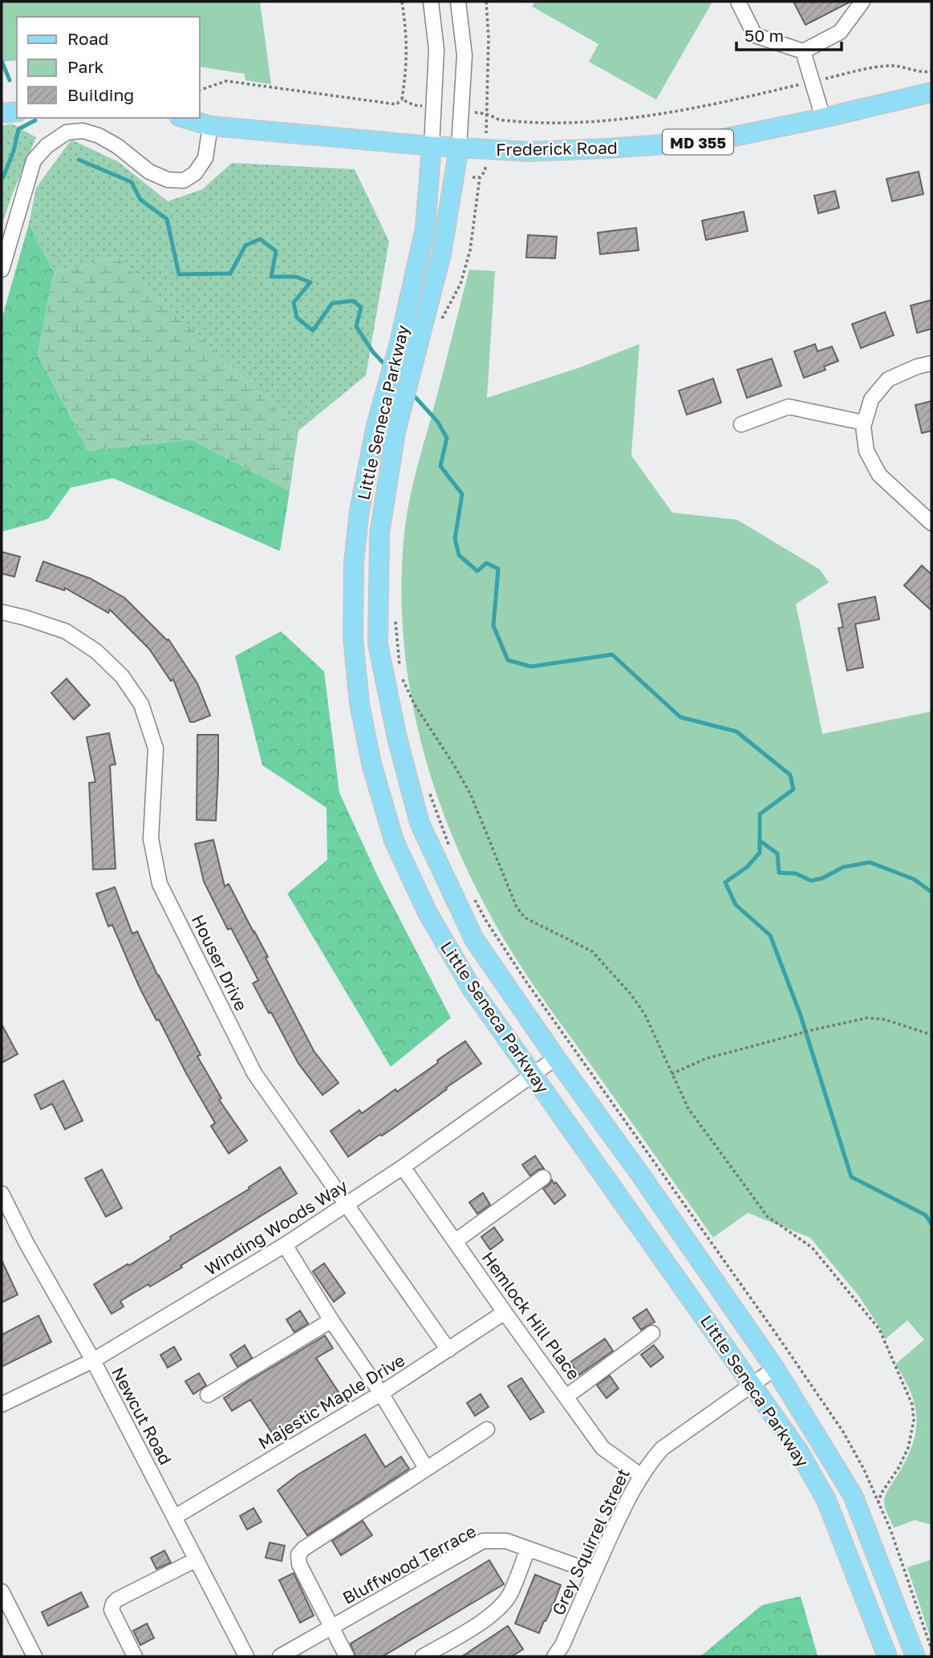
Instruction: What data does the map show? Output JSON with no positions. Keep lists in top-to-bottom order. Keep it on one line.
{"streets":{"main road":["MD 355","Frederick Road","Little Seneca Parkway"],"street":["Houser Drive","Winding Woods Way","Hemlock Hill Place","Majestic Maple Drive","Newcut Road","Grey Squirrel Street","Bluffwood Terrace"]},"crossings":[["Frederick Road","Little Seneca Parkway"],["Little Seneca Parkway","Winding Woods Way"],["Little Seneca Parkway","Grey Squirrel Street"],["Houser Drive","Winding Woods Way"],["Houser Drive","Majestic Maple Drive"],["Winding Woods Way","Hemlock Hill Place"],["Winding Woods Way","Newcut Road"],["Hemlock Hill Place","Majestic Maple Drive"],["Hemlock Hill Place","Grey Squirrel Street"],["Majestic Maple Drive","Newcut Road"],["Grey Squirrel Street","Bluffwood Terrace"]],"legend":["Road","Park","Building"],"scale_bar":"50 m"}
